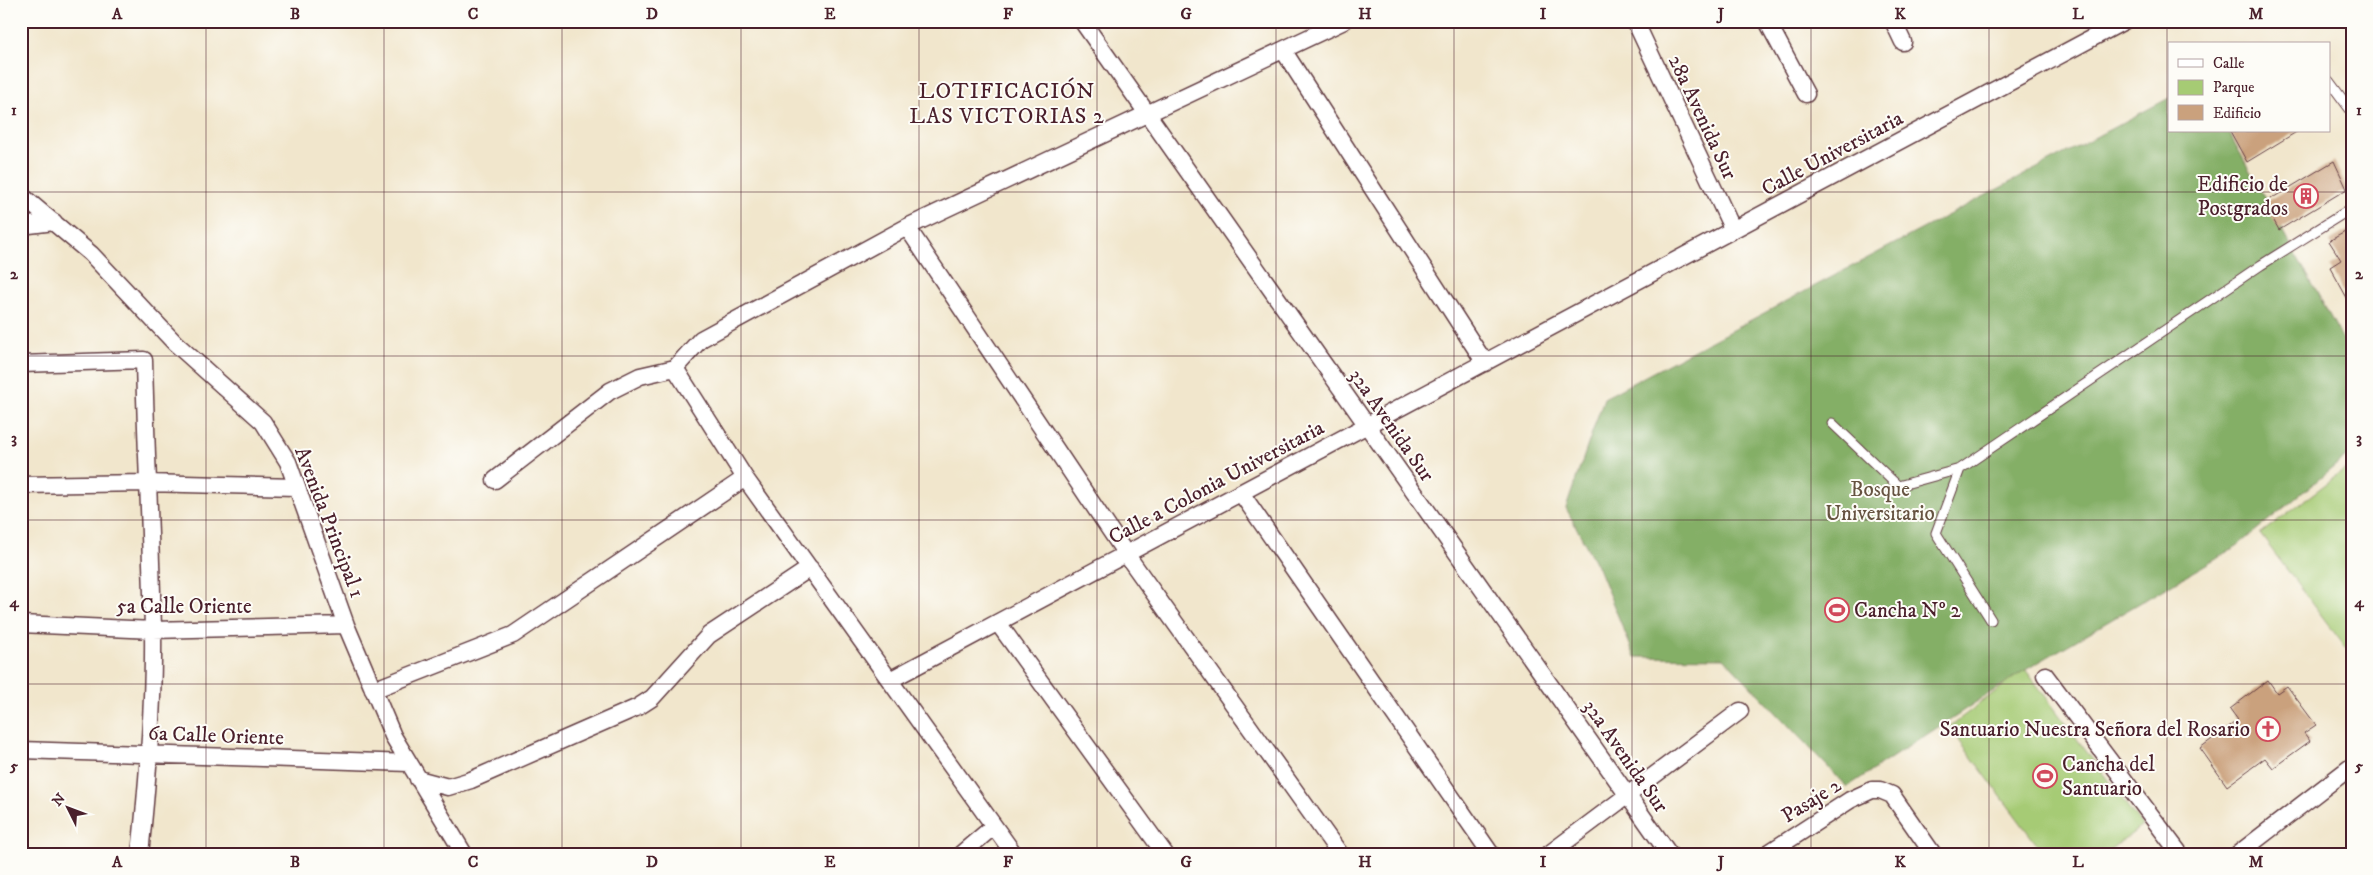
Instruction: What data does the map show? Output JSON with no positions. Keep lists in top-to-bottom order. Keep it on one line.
{"streets":{"street":["28a Avenida Sur","Calle Universitaria","32a Avenida Sur","Calle a Colonia Universitaria","Avenida Principal 1","5a Calle Oriente","6a Calle Oriente","Pasaje 2"]},"crossings":[["28a Avenida Sur","Calle Universitaria"],["Calle Universitaria","Calle a Colonia Universitaria"],["32a Avenida Sur","Calle a Colonia Universitaria"],["Avenida Principal 1","5a Calle Oriente"],["Avenida Principal 1","6a Calle Oriente"]],"districts":["LOTIFICACIÓN LAS VICTORIAS 2"],"parks":["Bosque Universitario"],"places":{"building":["Edificio de Postgrados"],"sports":["Cancha Nº 2","Cancha del Santuario"],"church":["Santuario Nuestra Señora del Rosario"]},"legend":["Calle","Parque","Edificio"],"north":"top left","grid":{"columns":["A","B","C","D","E","F","G","H","I","J","K","L","M"],"rows":["1","2","3","4","5"]}}
